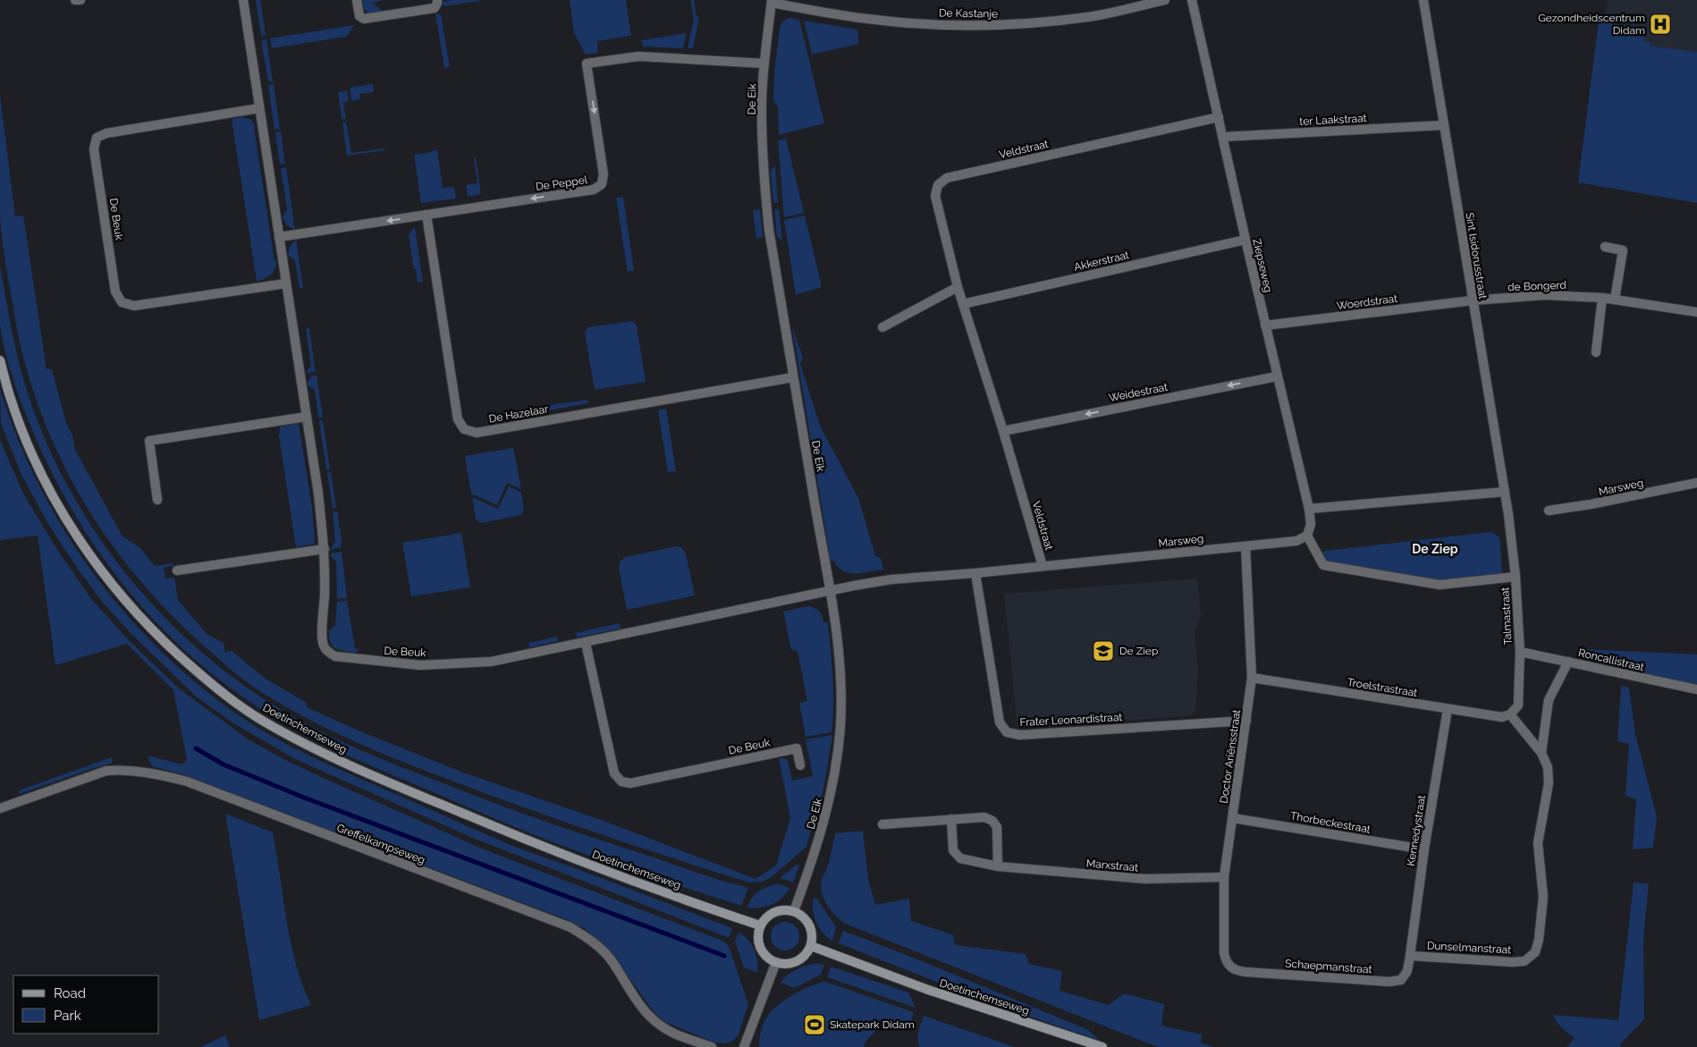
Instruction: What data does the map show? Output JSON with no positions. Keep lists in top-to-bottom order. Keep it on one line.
{"streets":{"main road":["Doetinchemseweg"],"street":["De Kastanje","De Eik","ter Laakstraat","Veldstraat","De Peppel","De Beuk","Sint Isidorusstraat","Akkerstraat","Ziepseweg","de Bongerd","Woerdstraat","Weidestraat","De Hazelaar","Marsweg","Talmastraat","Roncallistraat","Troelstrastraat","Frater Leonardistraat","Doctor Ariënsstraat","Thorbeckestraat","Kennedystraat","Greffelkampseweg","Marxstraat","Dunselmanstraat","Schaepmanstraat"]},"crossings":[["De Kastanje","De Eik"],["De Eik","De Peppel"],["De Eik","De Beuk"],["De Eik","De Hazelaar"],["De Eik","Marsweg"],["De Eik","Doetinchemseweg"],["ter Laakstraat","Sint Isidorusstraat"],["ter Laakstraat","Ziepseweg"],["Veldstraat","Akkerstraat"],["Veldstraat","Ziepseweg"],["Veldstraat","Weidestraat"],["Veldstraat","Marsweg"],["De Peppel","De Beuk"],["De Peppel","De Hazelaar"],["De Beuk","Marsweg"],["Sint Isidorusstraat","de Bongerd"],["Sint Isidorusstraat","Woerdstraat"],["Sint Isidorusstraat","Talmastraat"],["Akkerstraat","Ziepseweg"],["Ziepseweg","Woerdstraat"],["Ziepseweg","Weidestraat"],["Ziepseweg","Marsweg"],["de Bongerd","Woerdstraat"],["Marsweg","Frater Leonardistraat"],["Marsweg","Doctor Ariënsstraat"],["Talmastraat","Roncallistraat"],["Talmastraat","Troelstrastraat"],["Talmastraat","Dunselmanstraat"],["Roncallistraat","Dunselmanstraat"],["Troelstrastraat","Doctor Ariënsstraat"],["Troelstrastraat","Kennedystraat"],["Troelstrastraat","Dunselmanstraat"],["Frater Leonardistraat","Doctor Ariënsstraat"],["Doctor Ariënsstraat","Thorbeckestraat"],["Doctor Ariënsstraat","Marxstraat"],["Doctor Ariënsstraat","Schaepmanstraat"],["Thorbeckestraat","Kennedystraat"],["Kennedystraat","Dunselmanstraat"],["Kennedystraat","Schaepmanstraat"],["Dunselmanstraat","Schaepmanstraat"]],"one_way":["De Peppel","Weidestraat"],"districts":["De Ziep"],"places":{"hospital":["Gezondheidscentrum Didam"],"school or university":["De Ziep"],"sports":["Skatepark Didam"]},"legend":["Road","Park"]}
